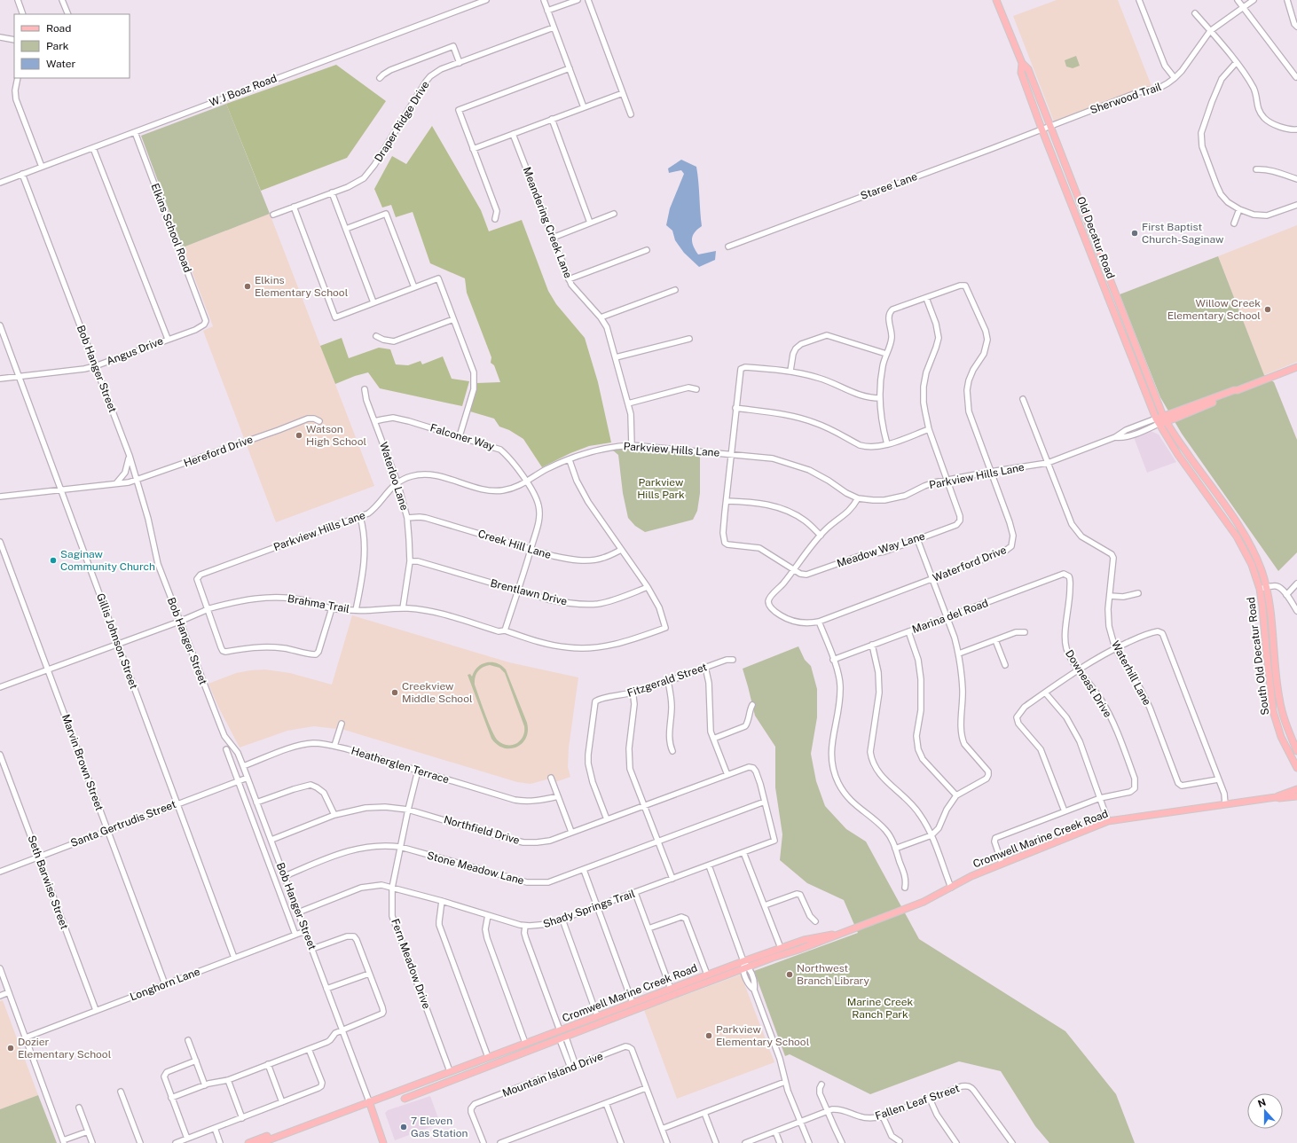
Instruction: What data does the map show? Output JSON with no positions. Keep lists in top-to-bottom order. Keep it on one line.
{"streets":{"main road":["Old Decatur Road","South Old Decatur Road","Cromwell Marine Creek Road"],"street":["W J Boaz Road","Sherwood Trail","Draper Ridge Drive","Staree Lane","Meandering Creek Lane","Elkins School Road","Angus Drive","Bob Hanger Street","Falconer Way","Parkview Hills Lane","Hereford Drive","Waterloo Lane","Creek Hill Lane","Meadow Way Lane","Waterford Drive","Brentlawn Drive","Brahma Trail","Marina del Road","Gillis Johnson Street","Waterhill Lane","Fitzgerald Street","Downeast Drive","Marvin Brown Street","Heatherglen Terrace","Santa Gertrudis Street","Northfield Drive","Stone Meadow Lane","Seth Barwise Street","Shady Springs Trail","Fern Meadow Drive","Longhorn Lane","Mountain Island Drive","Fallen Leaf Street"]},"crossings":[["W J Boaz Road","Elkins School Road"],["W J Boaz Road","Bob Hanger Street"],["Sherwood Trail","Staree Lane"],["Sherwood Trail","Old Decatur Road"],["Staree Lane","Old Decatur Road"],["Meandering Creek Lane","Parkview Hills Lane"],["Elkins School Road","Angus Drive"],["Old Decatur Road","Parkview Hills Lane"],["Old Decatur Road","South Old Decatur Road"],["Angus Drive","Bob Hanger Street"],["Angus Drive","Gillis Johnson Street"],["Bob Hanger Street","Hereford Drive"],["Bob Hanger Street","Brahma Trail"],["Bob Hanger Street","Heatherglen Terrace"],["Bob Hanger Street","Santa Gertrudis Street"],["Bob Hanger Street","Northfield Drive"],["Bob Hanger Street","Cromwell Marine Creek Road"],["Bob Hanger Street","Stone Meadow Lane"],["Bob Hanger Street","Shady Springs Trail"],["Bob Hanger Street","Longhorn Lane"],["Falconer Way","Parkview Hills Lane"],["Falconer Way","Waterloo Lane"],["Falconer Way","Creek Hill Lane"],["Falconer Way","Brentlawn Drive"],["Falconer Way","Brahma Trail"],["Parkview Hills Lane","Waterloo Lane"],["Parkview Hills Lane","Meadow Way Lane"],["Parkview Hills Lane","Waterford Drive"],["Parkview Hills Lane","Brahma Trail"],["Parkview Hills Lane","South Old Decatur Road"],["Parkview Hills Lane","Waterhill Lane"],["Hereford Drive","Gillis Johnson Street"],["Waterloo Lane","Creek Hill Lane"],["Waterloo Lane","Brentlawn Drive"],["Waterloo Lane","Brahma Trail"],["Meadow Way Lane","Waterford Drive"],["Brentlawn Drive","Brahma Trail"],["Brahma Trail","Gillis Johnson Street"],["Brahma Trail","Marvin Brown Street"],["Marina del Road","Downeast Drive"],["Gillis Johnson Street","Santa Gertrudis Street"],["Gillis Johnson Street","Longhorn Lane"],["Fitzgerald Street","Northfield Drive"],["Marvin Brown Street","Santa Gertrudis Street"],["Marvin Brown Street","Longhorn Lane"],["Heatherglen Terrace","Fern Meadow Drive"],["Santa Gertrudis Street","Seth Barwise Street"],["Northfield Drive","Stone Meadow Lane"],["Northfield Drive","Shady Springs Trail"],["Northfield Drive","Fern Meadow Drive"],["Cromwell Marine Creek Road","Fern Meadow Drive"],["Stone Meadow Lane","Shady Springs Trail"],["Stone Meadow Lane","Fern Meadow Drive"],["Seth Barwise Street","Longhorn Lane"],["Shady Springs Trail","Fern Meadow Drive"]],"parks":["Parkview Hills Park","Marine Creek Ranch Park"],"places":["First Baptist Church-Saginaw","Elkins Elementary School","Willow Creek Elementary School","Watson High School","Saginaw Community Church","Creekview Middle School","Northwest Branch Library","Parkview Elementary School","Dozier Elementary School","7 Eleven Gas Station"],"legend":["Road","Park","Water"],"north":"top"}
